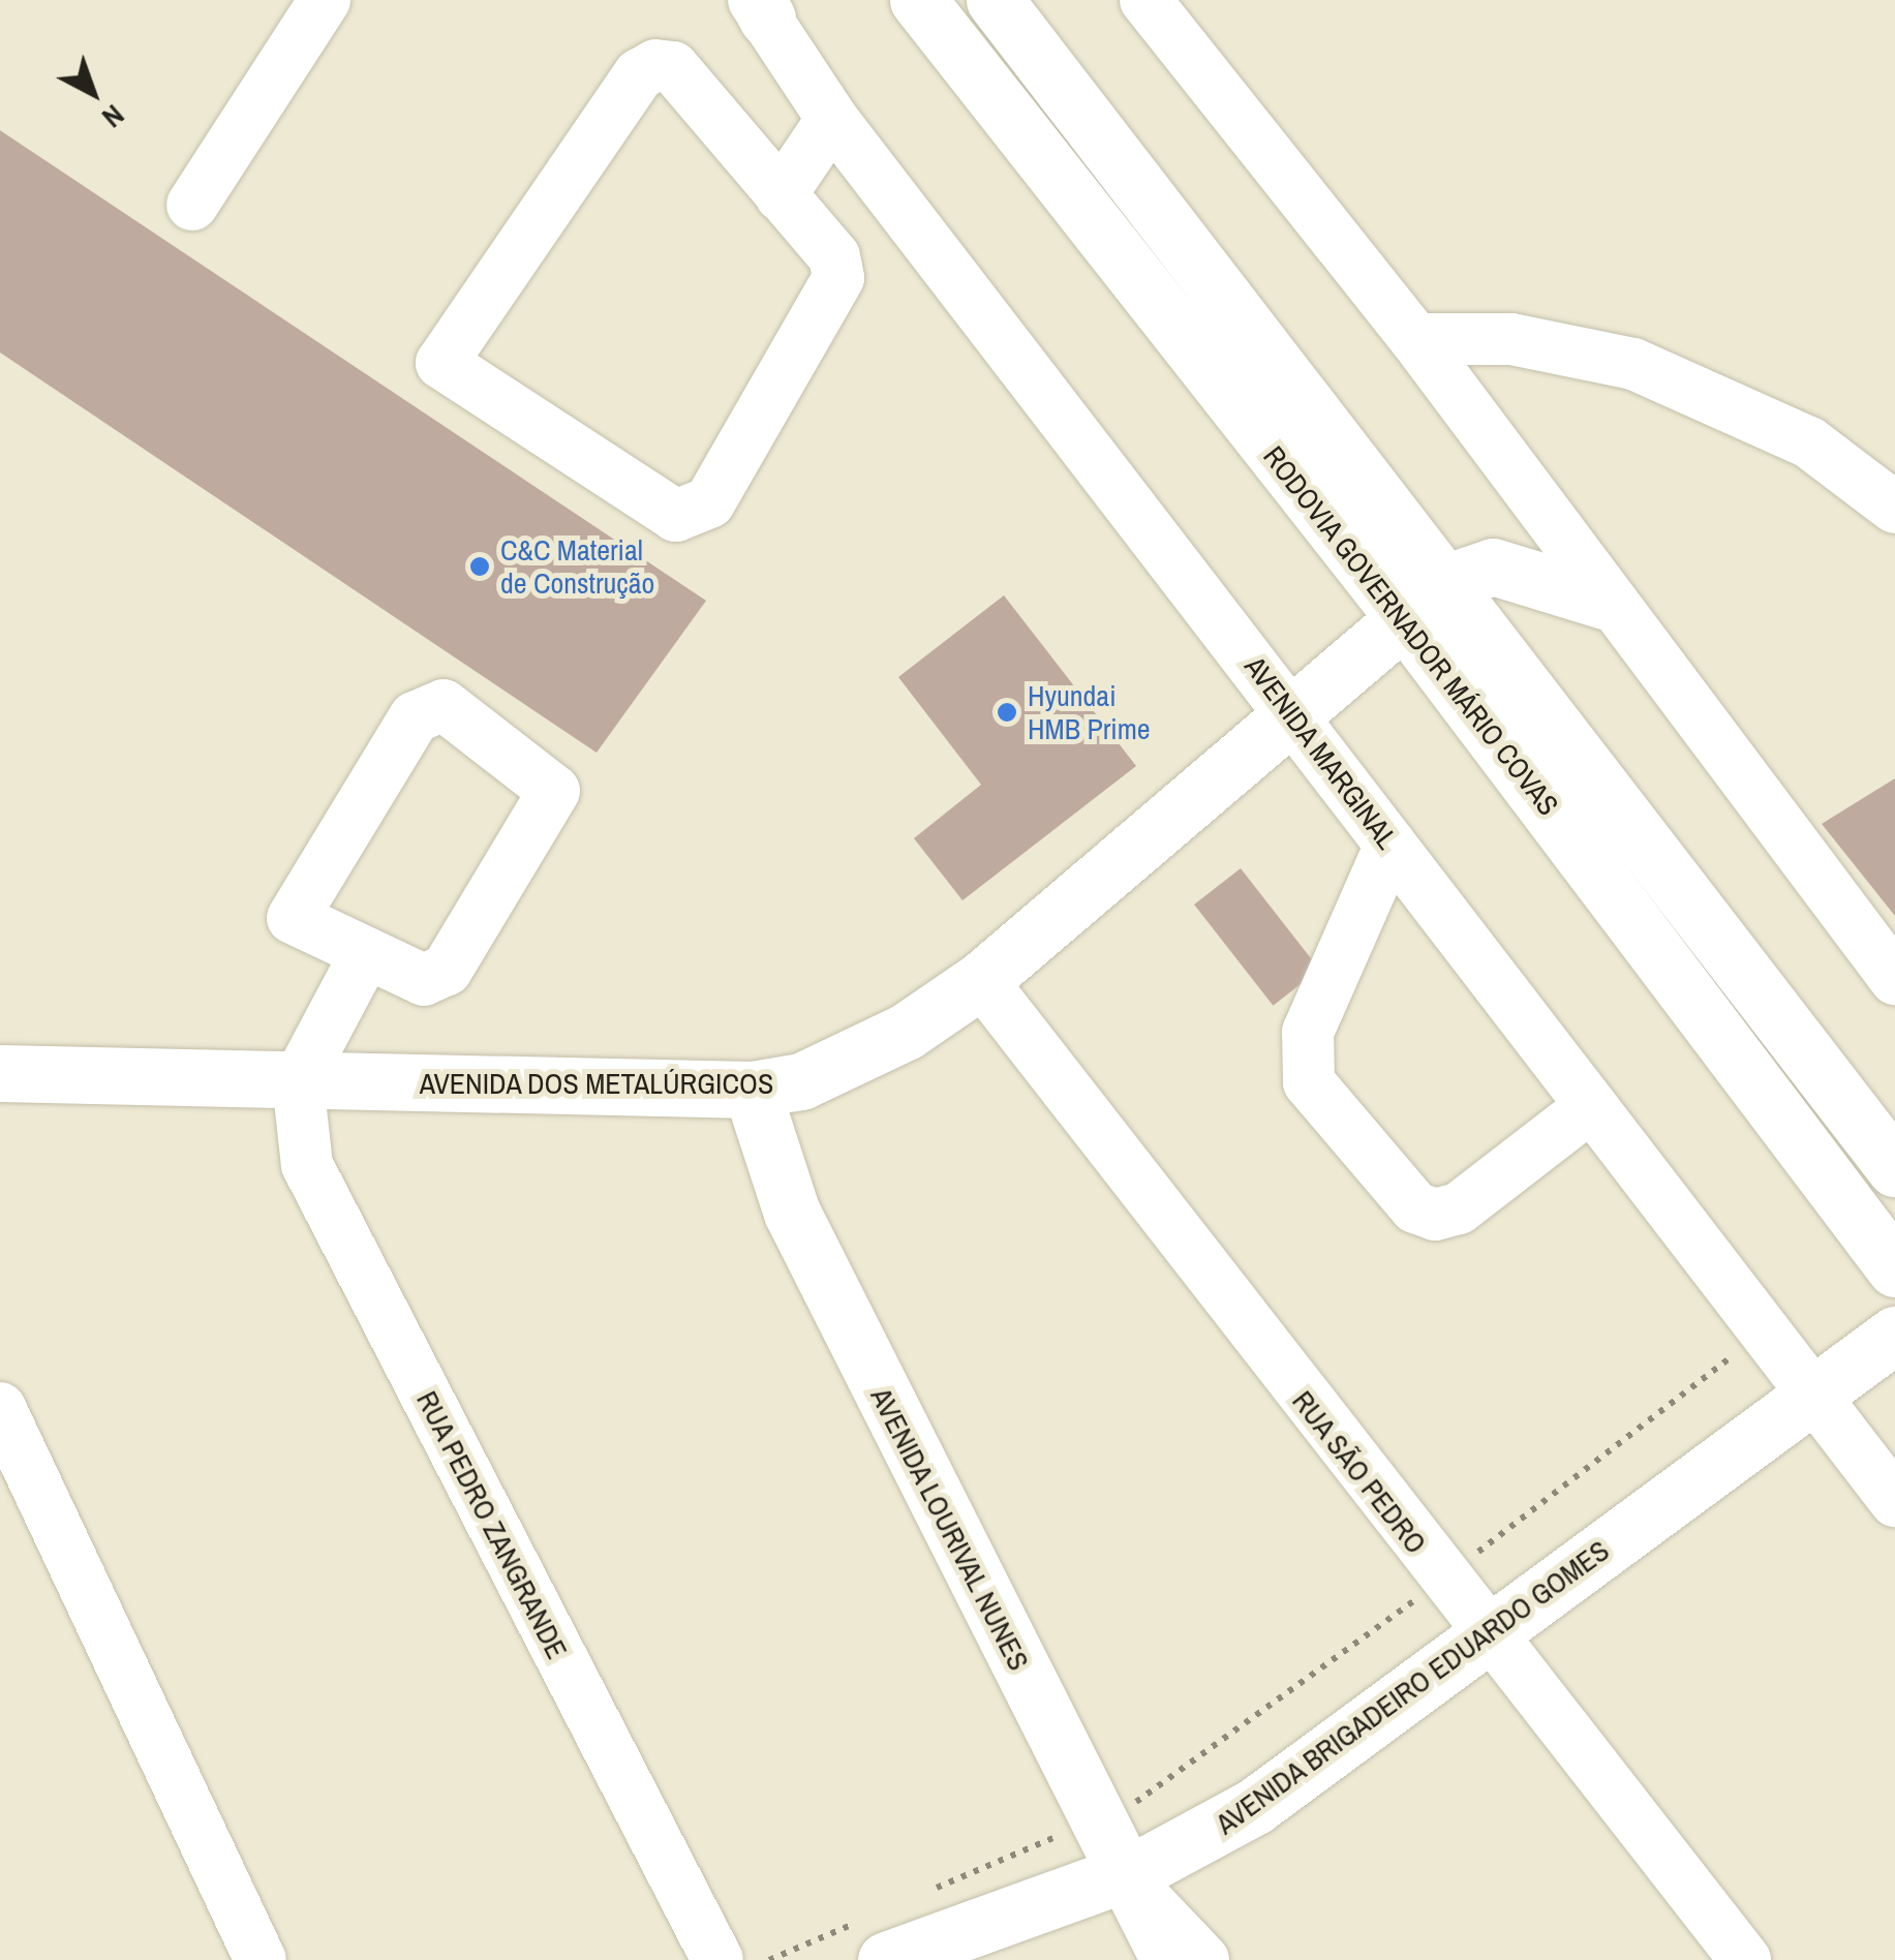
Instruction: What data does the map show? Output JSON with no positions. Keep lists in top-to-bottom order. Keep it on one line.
{"streets":{"main road":["RODOVIA GOVERNADOR MÁRIO COVAS","AVENIDA DOS METALÚRGICOS","AVENIDA LOURIVAL NUNES","AVENIDA BRIGADEIRO EDUARDO GOMES"],"street":["AVENIDA MARGINAL","RUA SÃO PEDRO","RUA PEDRO ZANGRANDE"]},"crossings":[["RODOVIA GOVERNADOR MÁRIO COVAS","AVENIDA DOS METALÚRGICOS"],["AVENIDA MARGINAL","AVENIDA DOS METALÚRGICOS"],["AVENIDA MARGINAL","AVENIDA BRIGADEIRO EDUARDO GOMES"],["AVENIDA DOS METALÚRGICOS","RUA SÃO PEDRO"],["AVENIDA DOS METALÚRGICOS","RUA PEDRO ZANGRANDE"],["AVENIDA DOS METALÚRGICOS","AVENIDA LOURIVAL NUNES"],["RUA SÃO PEDRO","AVENIDA BRIGADEIRO EDUARDO GOMES"],["AVENIDA LOURIVAL NUNES","AVENIDA BRIGADEIRO EDUARDO GOMES"]],"places":["C&C Material de Construção","Hyundai HMB Prime"],"north":"bottom right"}
